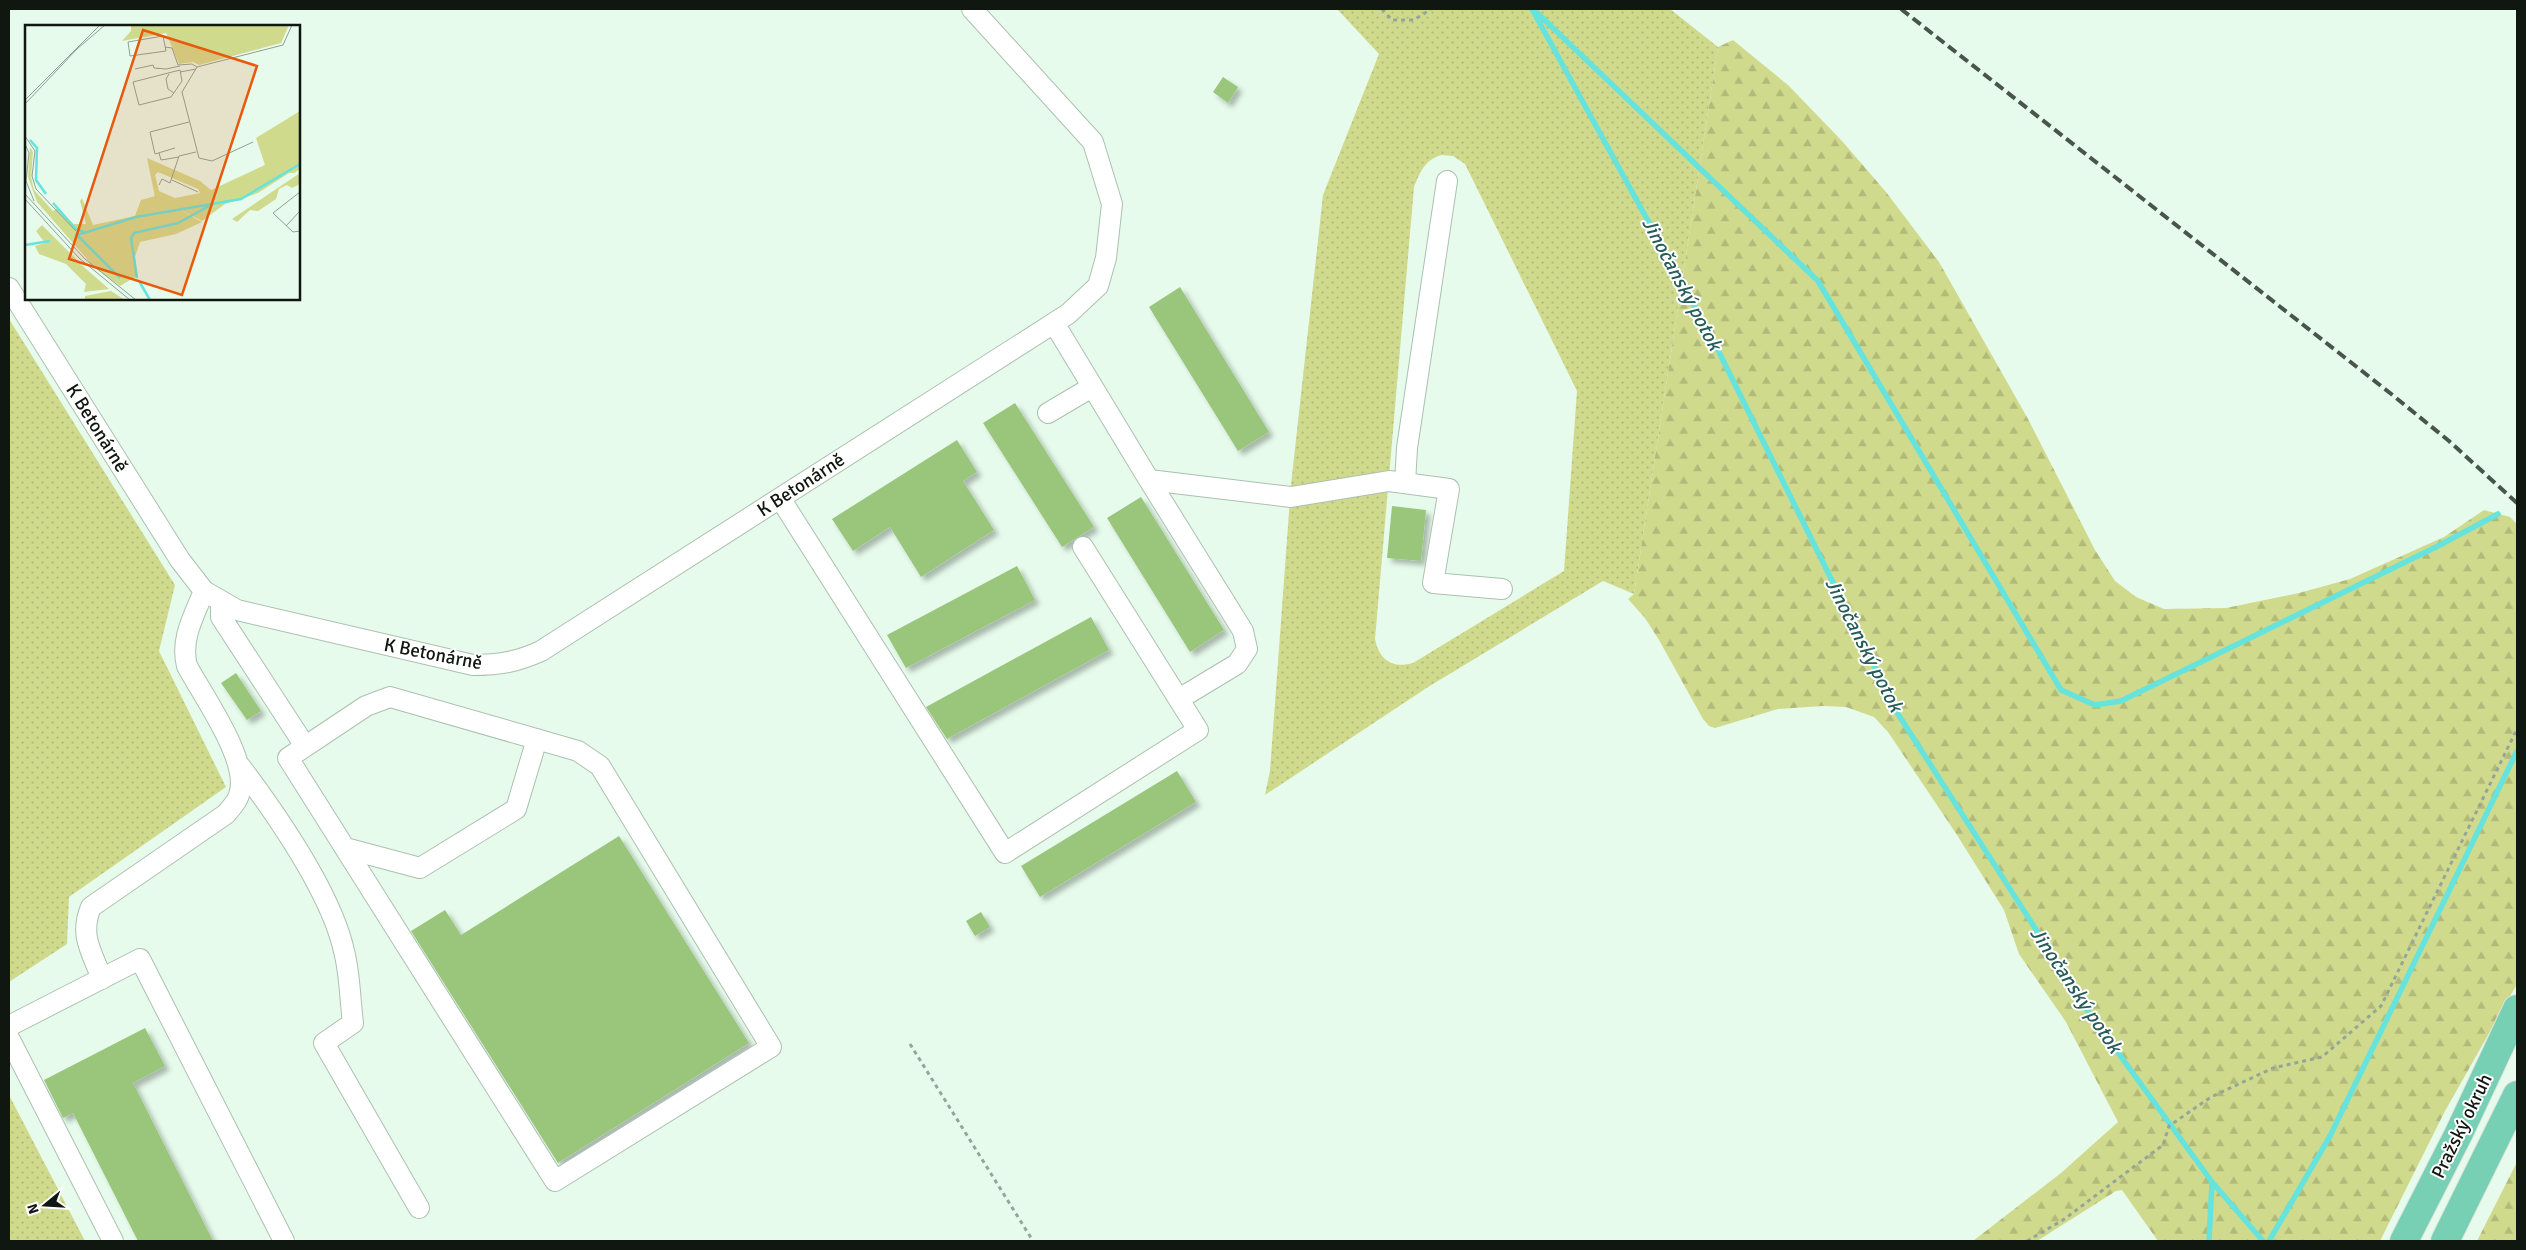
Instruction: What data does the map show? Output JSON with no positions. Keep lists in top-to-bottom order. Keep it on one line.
{"streets":{"highway":["Pražský okruh"],"street":["K Betonárně"]},"water":["Jinočanský potok"],"north":"left"}
